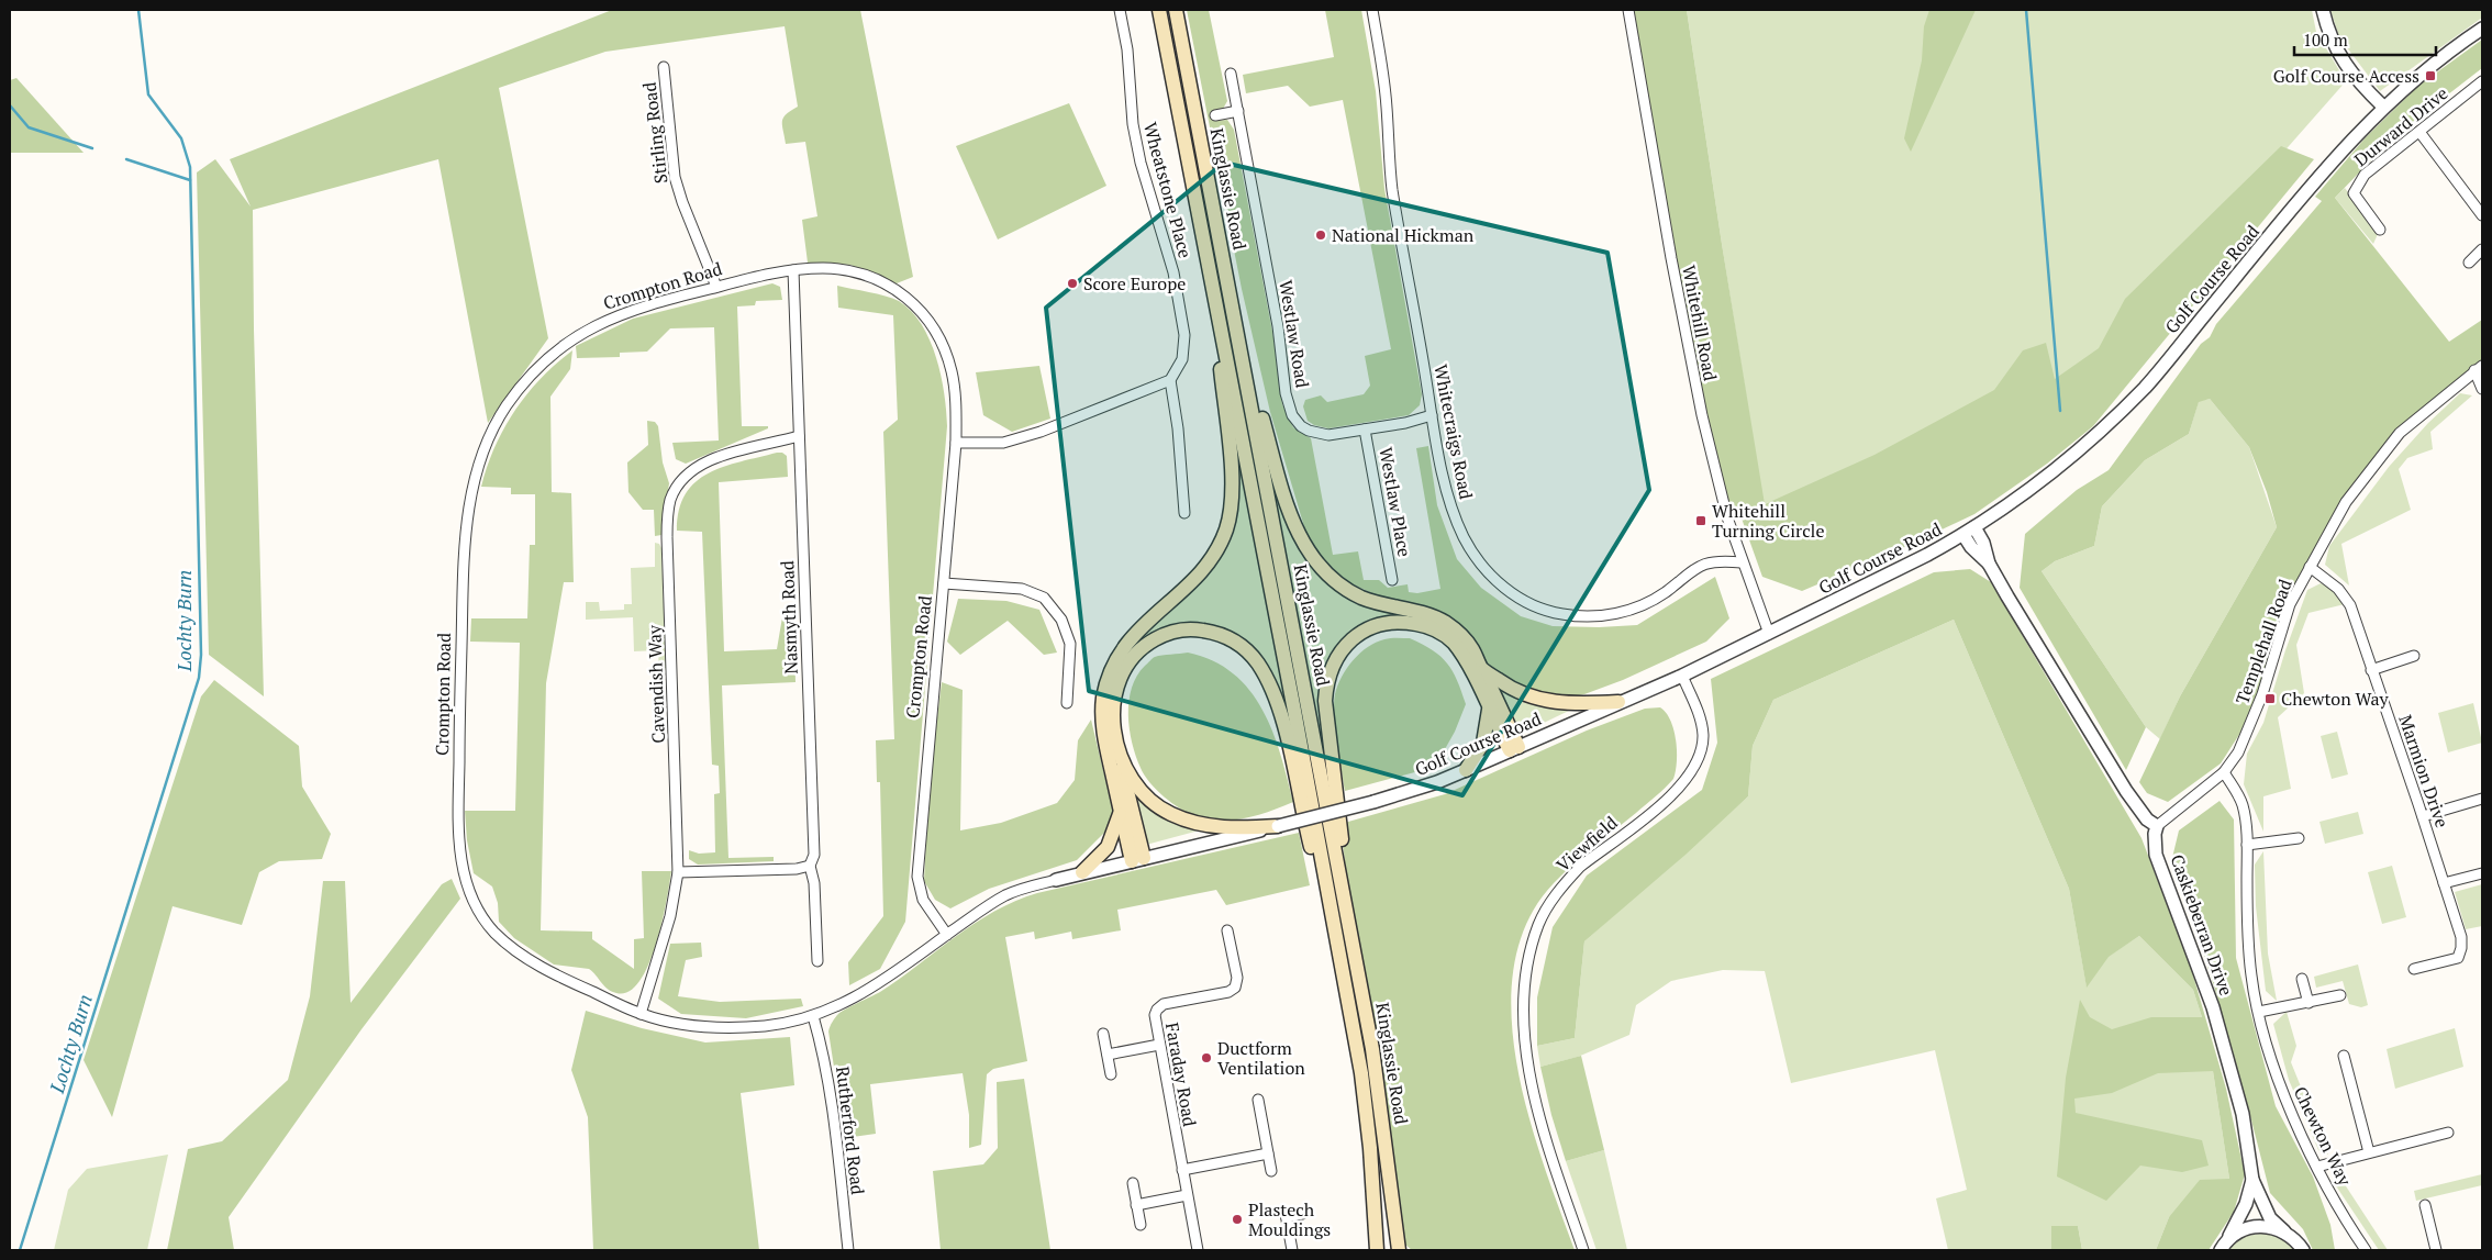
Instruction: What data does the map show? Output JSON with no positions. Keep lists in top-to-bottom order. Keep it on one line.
{"streets":{"main road":["Kinglassie Road"],"street":["Durward Drive","Stirling Road","Wheatstone Place","Golf Course Road","Crompton Road","Whitehill Road","Westlaw Road","Whitecraigs Road","Westlaw Place","Nasmyth Road","Templehall Road","Cavendish Way","Marmion Drive","Viewfield","Caskieberran Drive","Faraday Road","Rutherford Road","Chewton Way"]},"crossings":[["Stirling Road","Crompton Road"],["Golf Course Road","Crompton Road"],["Golf Course Road","Whitehill Road"],["Golf Course Road","Viewfield"],["Crompton Road","Nasmyth Road"],["Crompton Road","Cavendish Way"],["Crompton Road","Rutherford Road"],["Whitehill Road","Whitecraigs Road"],["Westlaw Road","Whitecraigs Road"],["Westlaw Road","Westlaw Place"],["Nasmyth Road","Cavendish Way"],["Templehall Road","Marmion Drive"],["Templehall Road","Caskieberran Drive"],["Templehall Road","Chewton Way"]],"water":["Lochty Burn"],"places":{"transit":["Golf Course Access","Whitehill Turning Circle","Chewton Way"],"other":["National Hickman","Score Europe","Ductform Ventilation","Plastech Mouldings"]},"scale_bar":"100 m"}
